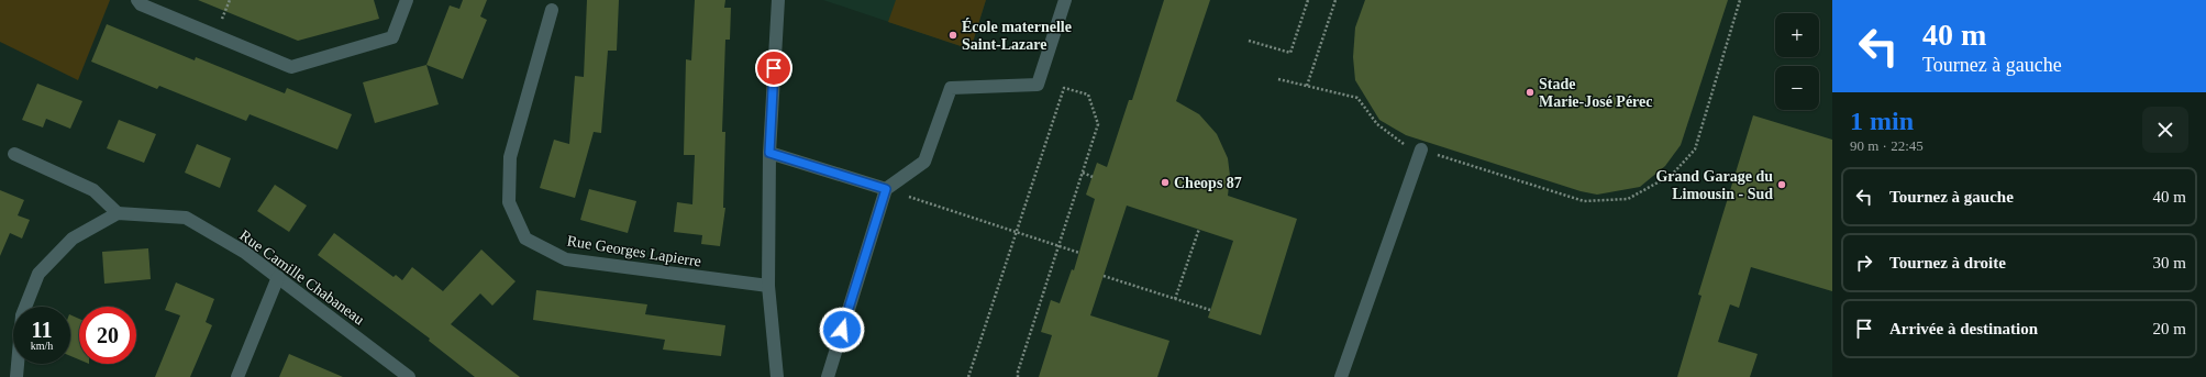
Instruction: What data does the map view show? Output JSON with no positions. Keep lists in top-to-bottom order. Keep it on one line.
{"streets":{"street":["Rue Georges Lapierre","Rue Camille Chabaneau"]},"places":["École maternelle Saint-Lazare","Stade Marie-José Pérec","Cheops 87","Grand Garage du Limousin - Sud"],"page":{"turn":["40 m","Tournez à gauche"],"map_buttons":["+","−"],"heading":["1 min","90 m · 22:45"],"list":[{"name":"Tournez à gauche","value":"40 m"},{"name":"Tournez à droite","value":"30 m"},{"name":"Arrivée à destination","value":"20 m"}],"speed":"11 km/h","limit":"20"}}
